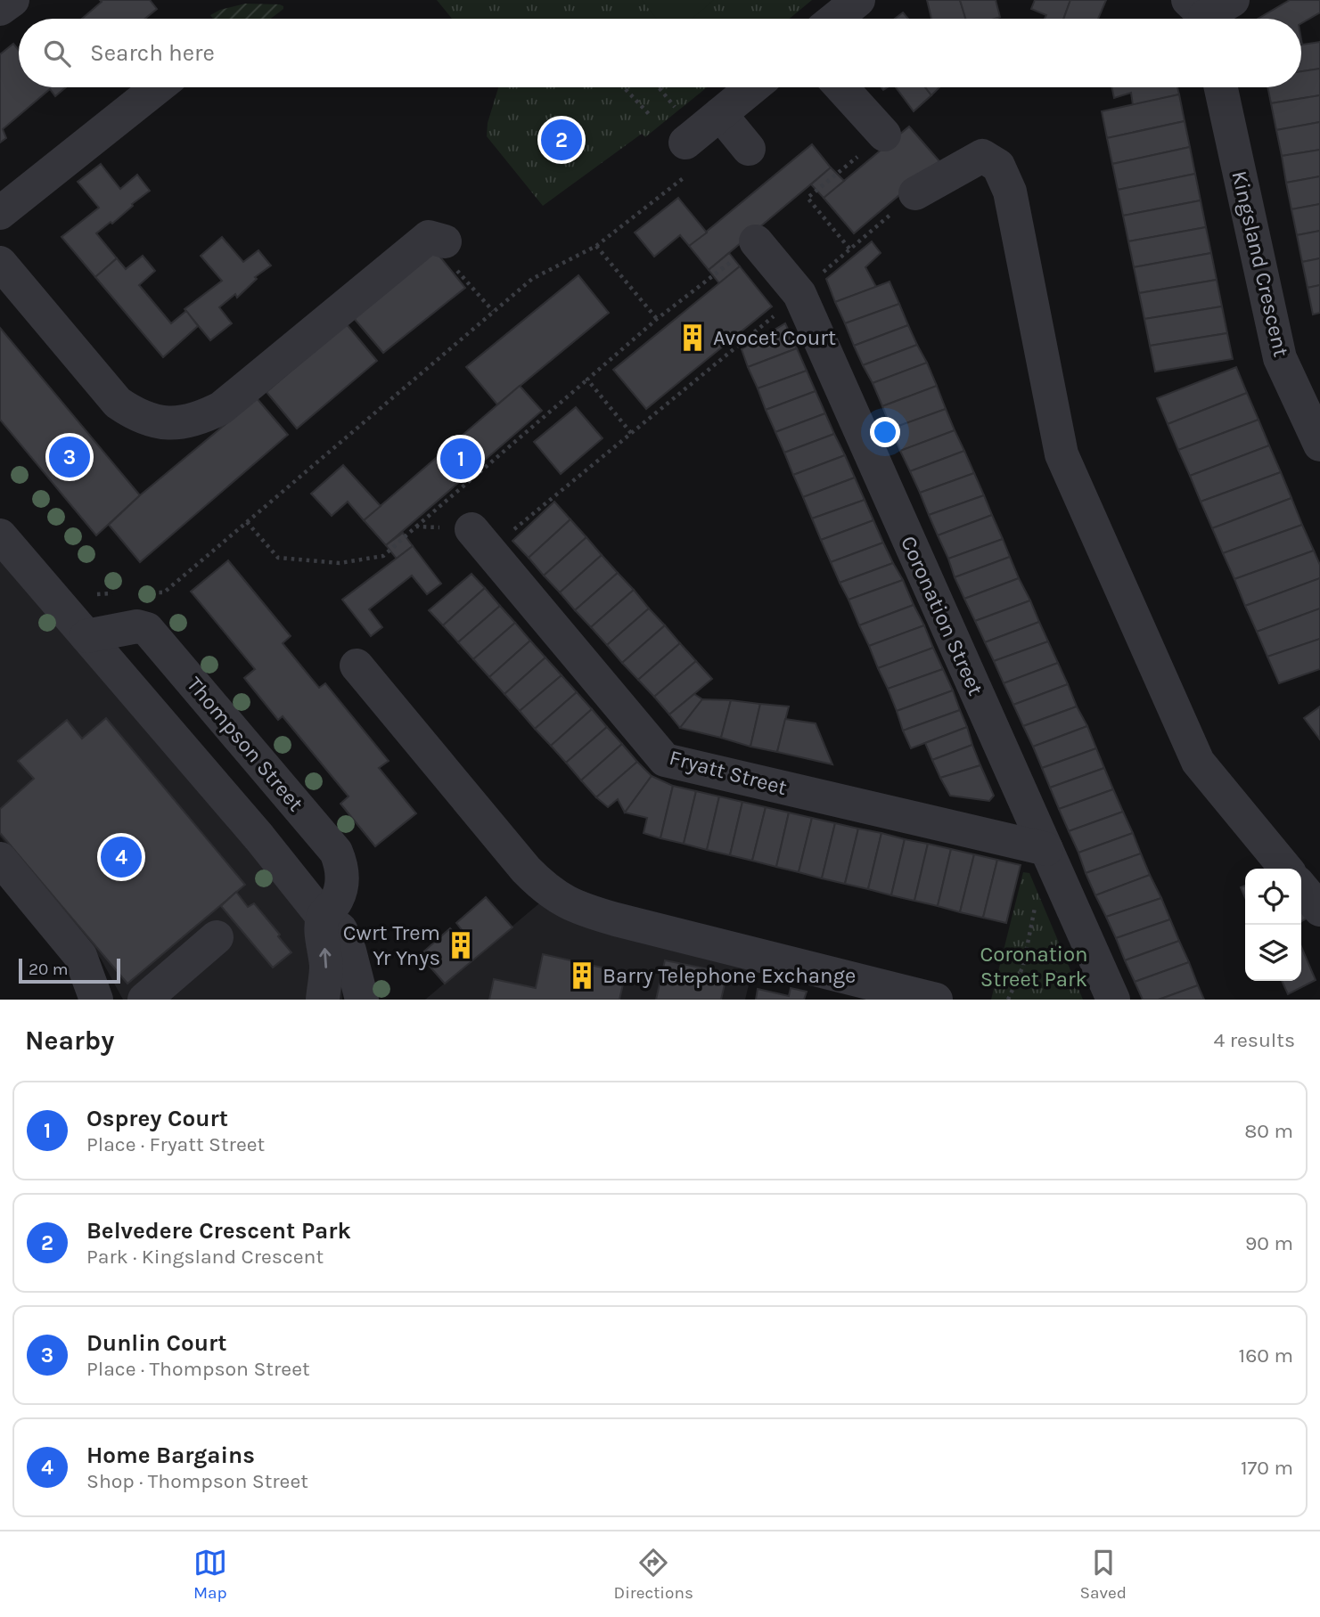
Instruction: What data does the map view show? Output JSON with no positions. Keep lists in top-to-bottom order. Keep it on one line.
{"streets":{"street":["Kingsland Crescent","Coronation Street","Thompson Street","Fryatt Street"]},"crossings":[["Coronation Street","Fryatt Street"]],"parks":["Coronation Street Park"],"places":{"building":["Avocet Court","Cwrt Trem Yr Ynys","Barry Telephone Exchange"]},"scale_bar":"20 m","page":{"search":"Search here","pins":["2","3","1","4"],"scale":"20 m","heading":["Nearby","4 results"],"list":[{"mark":"1","name":"Osprey Court","note":"Place · Fryatt Street","value":"80 m"},{"mark":"2","name":"Belvedere Crescent Park","note":"Park · Kingsland Crescent","value":"90 m"},{"mark":"3","name":"Dunlin Court","note":"Place · Thompson Street","value":"160 m"},{"mark":"4","name":"Home Bargains","note":"Shop · Thompson Street","value":"170 m"}],"nav":["Map","Directions","Saved"]}}
